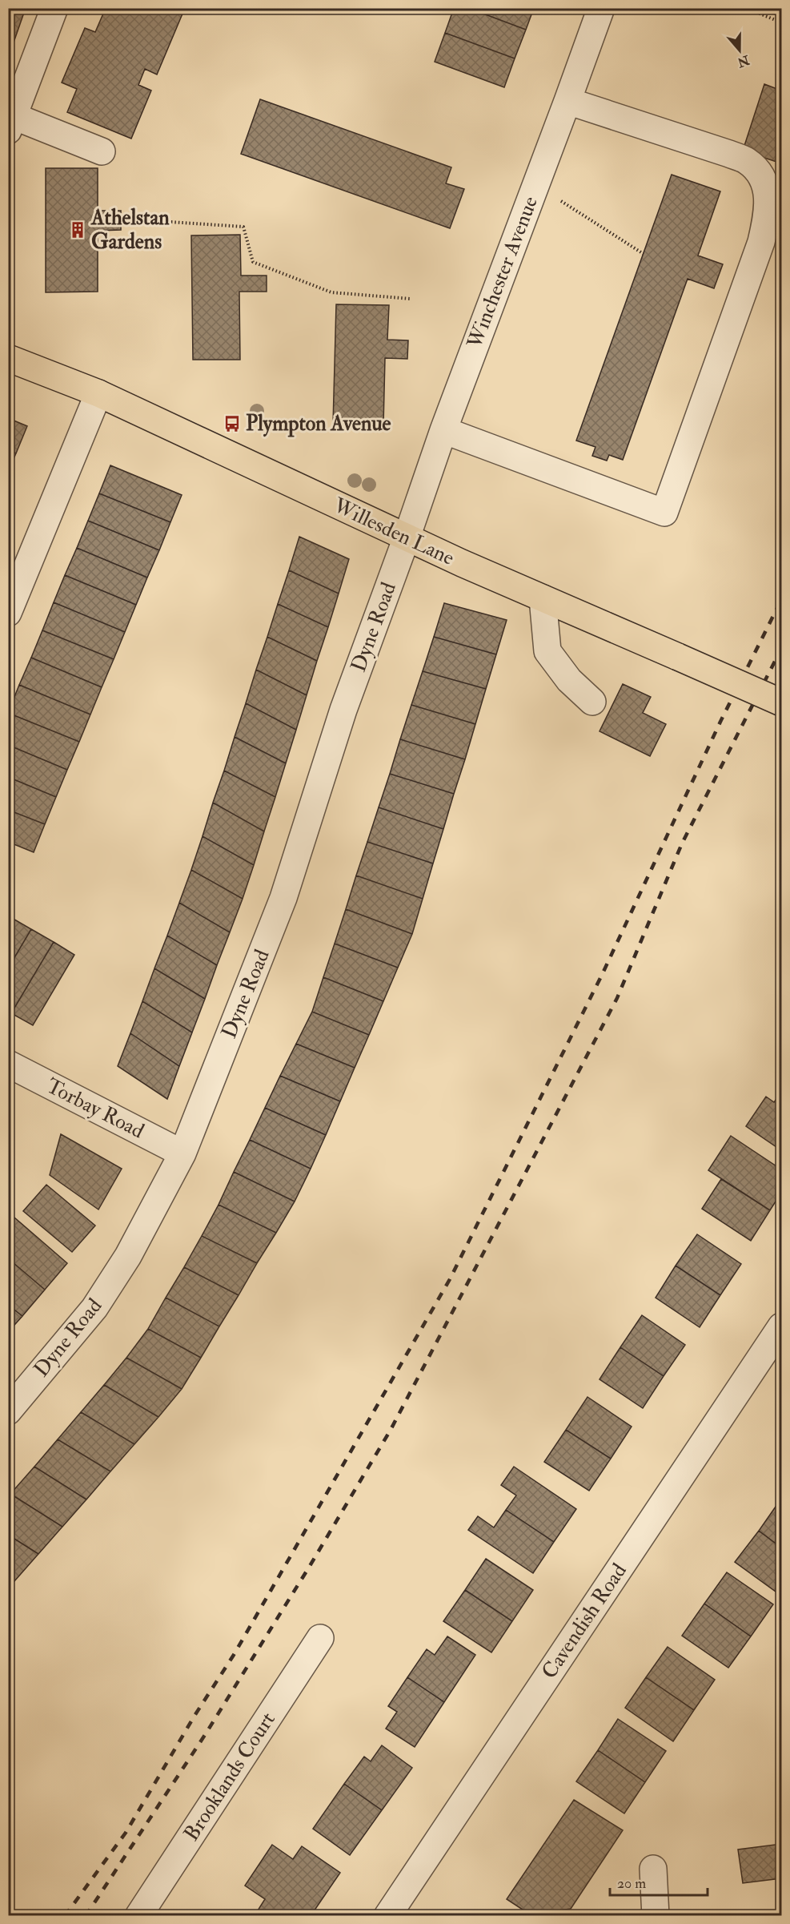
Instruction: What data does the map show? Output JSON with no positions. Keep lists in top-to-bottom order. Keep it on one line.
{"streets":{"main road":["Willesden Lane"],"street":["Winchester Avenue","Dyne Road","Torbay Road","Cavendish Road","Brooklands Court"]},"crossings":[["Winchester Avenue","Willesden Lane"],["Winchester Avenue","Dyne Road"],["Willesden Lane","Dyne Road"],["Dyne Road","Torbay Road"]],"places":{"building":["Athelstan Gardens"],"bus stop":["Plympton Avenue"]},"scale_bar":"20 m","north":"bottom"}
